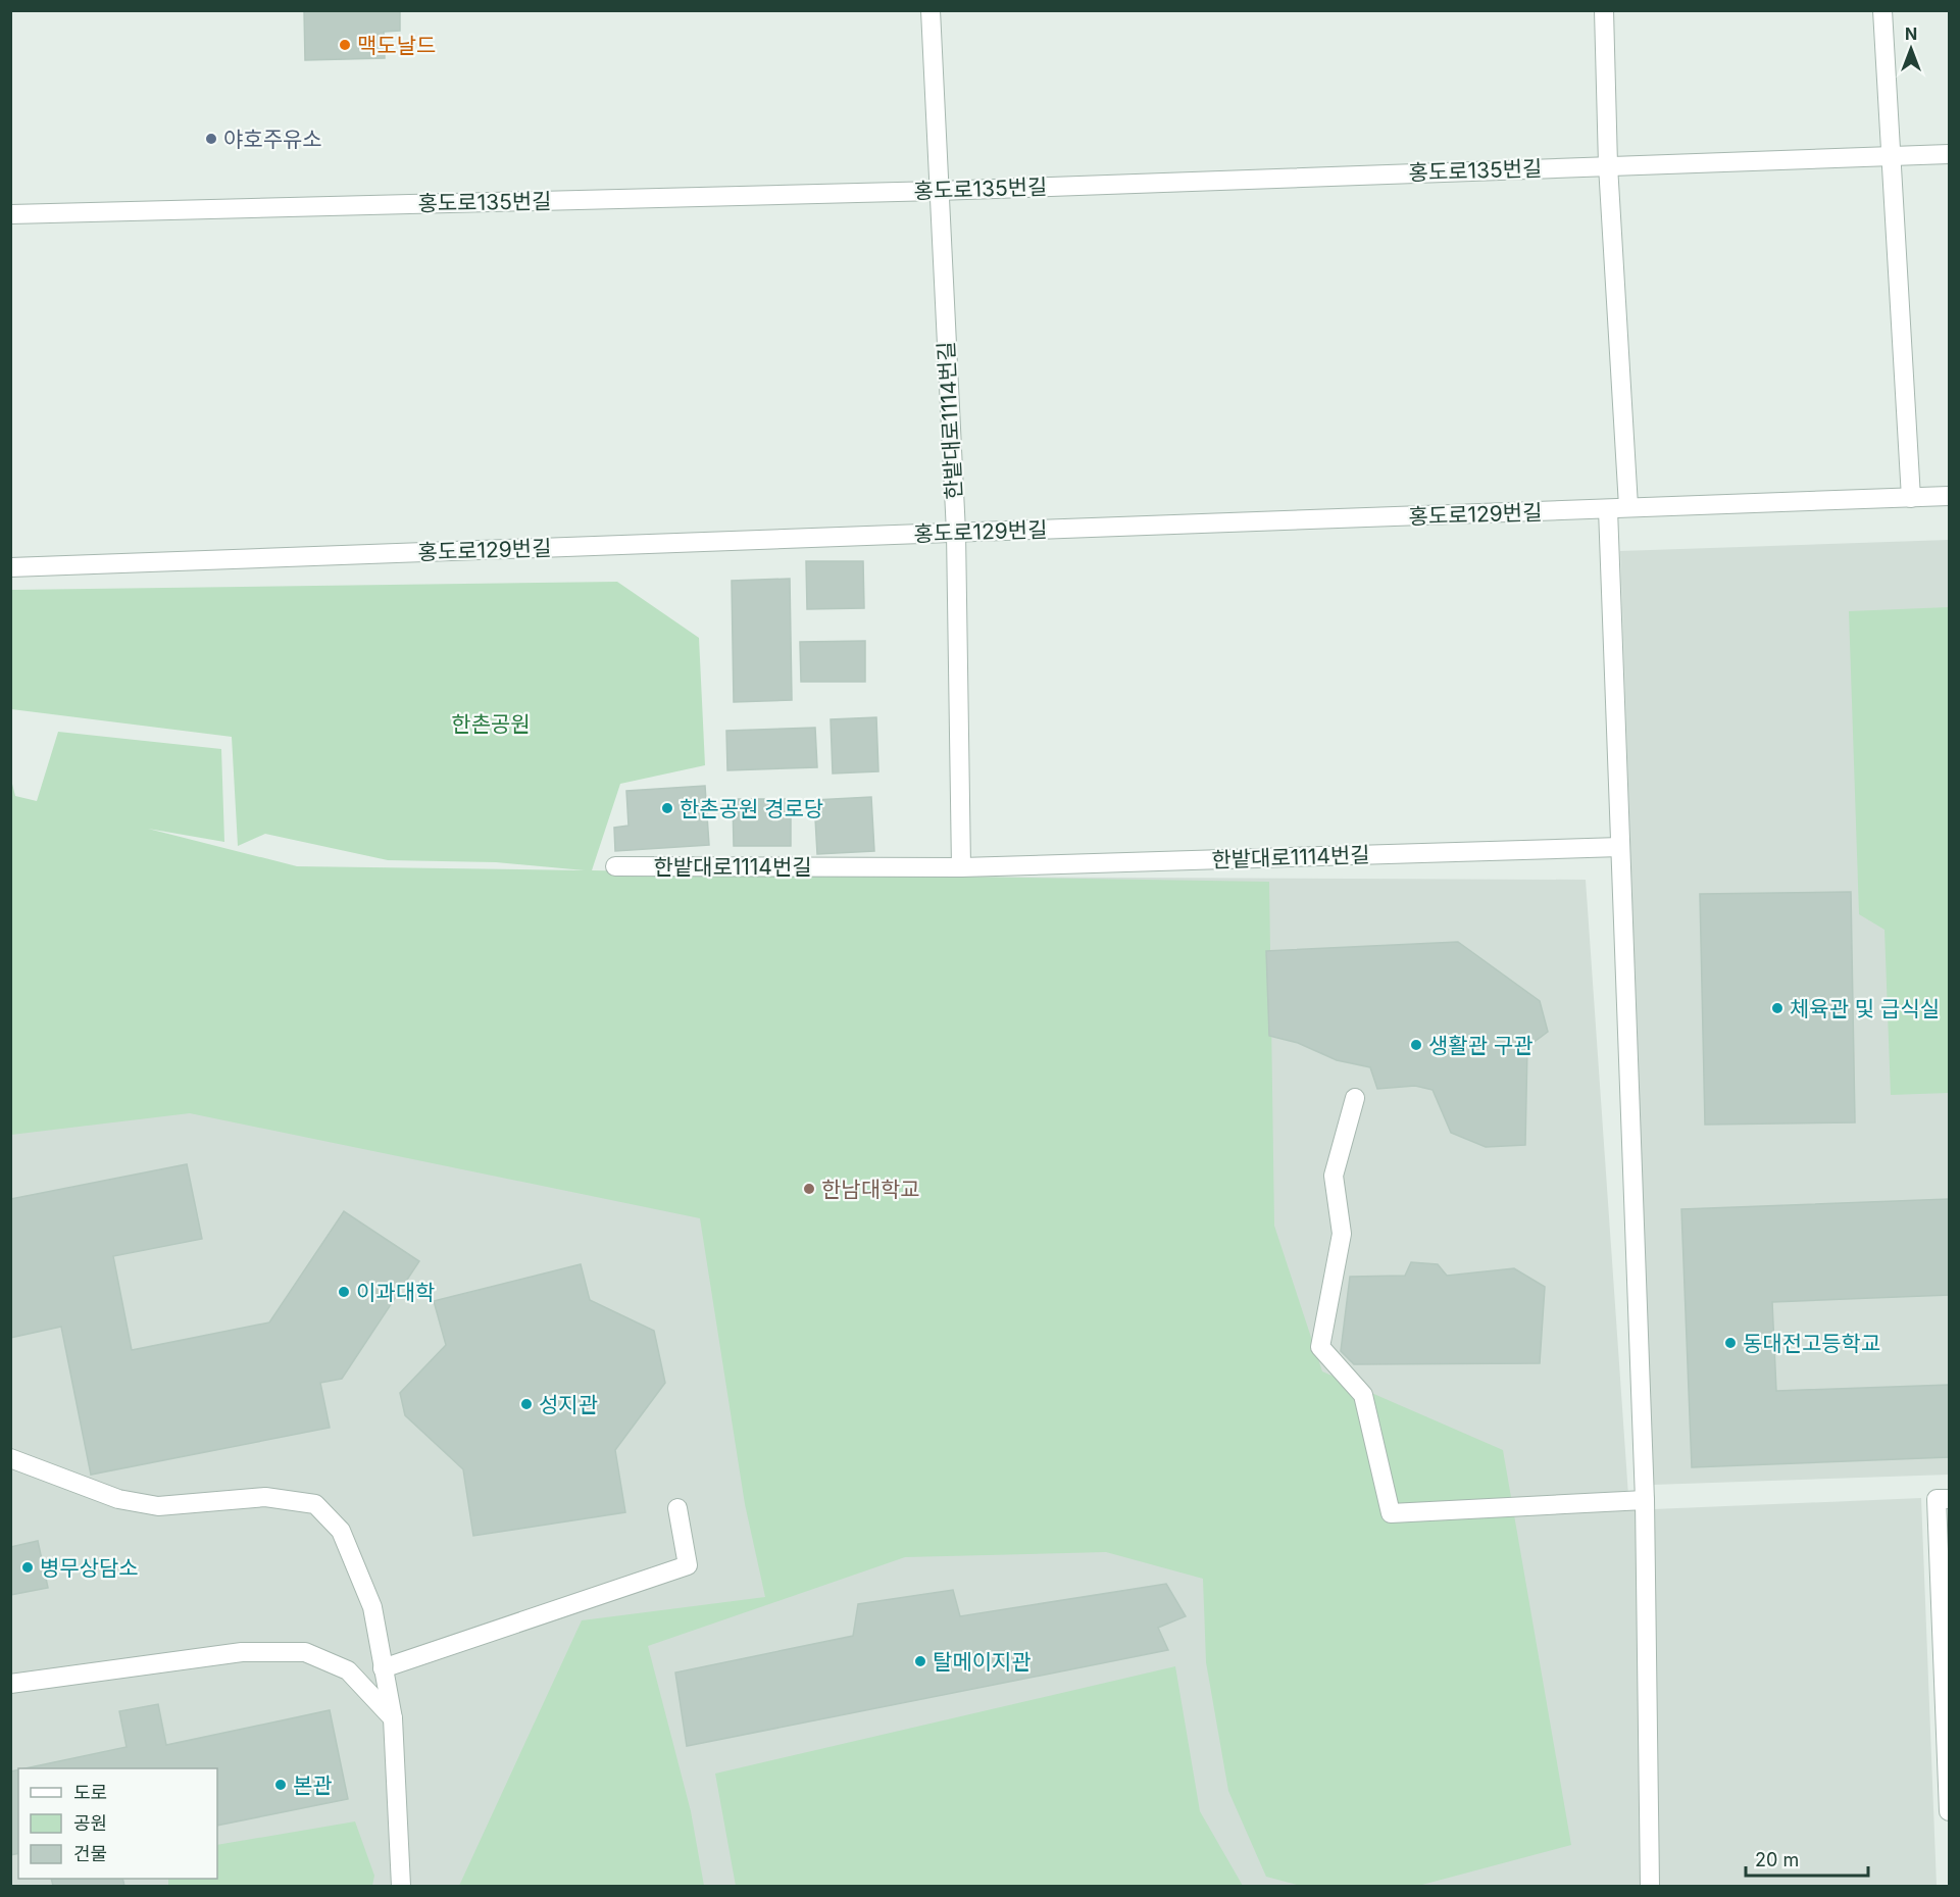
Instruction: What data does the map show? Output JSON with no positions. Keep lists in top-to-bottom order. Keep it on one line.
{"streets":{"street":["홍도로135번길","한밭대로1114번길","홍도로129번길"]},"crossings":[["홍도로135번길","한밭대로1114번길"],["한밭대로1114번길","홍도로129번길"]],"parks":["한촌공원"],"places":["맥도날드","야호주유소","한촌공원 경로당","체육관 및 급식실","생활관 구관","한남대학교","이과대학","동대전고등학교","성지관","병무상담소","탈메이지관","본관"],"legend":["도로","공원","건물"],"scale_bar":"20 m","north":"top"}
